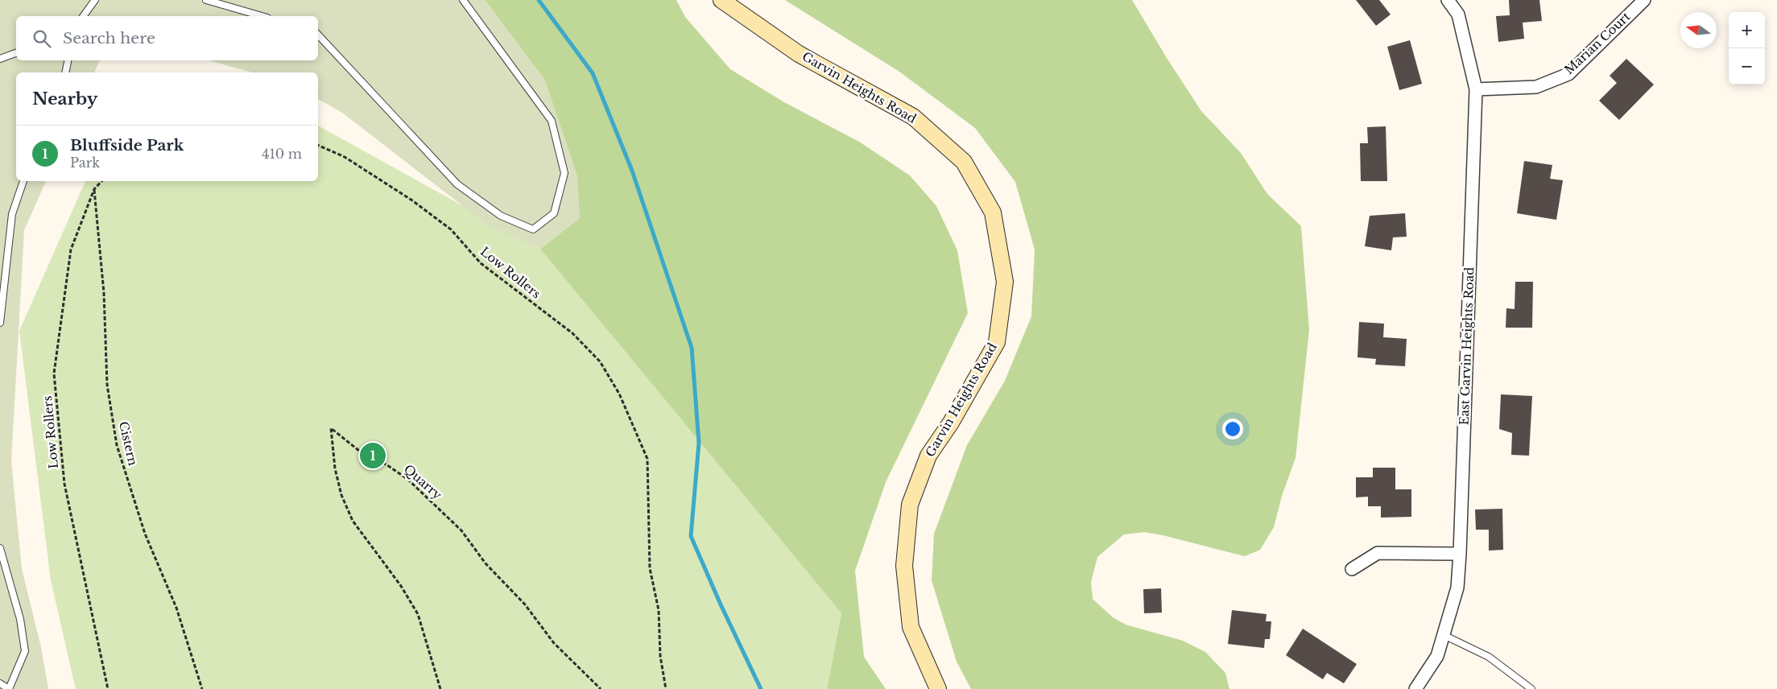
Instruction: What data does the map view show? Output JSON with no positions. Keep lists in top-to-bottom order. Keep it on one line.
{"streets":{"main road":["Garvin Heights Road"],"street":["Marian Court","East Garvin Heights Road"],"path":["Low Rollers","Cistern","Quarry"]},"crossings":[["Marian Court","East Garvin Heights Road"],["Low Rollers","Cistern"]],"north":"left","page":{"map_buttons":["+","−"],"search":"Search here","heading":"Nearby","list":[{"mark":"1","name":"Bluffside Park","note":"Park","value":"410 m"}],"pins":"1"}}
